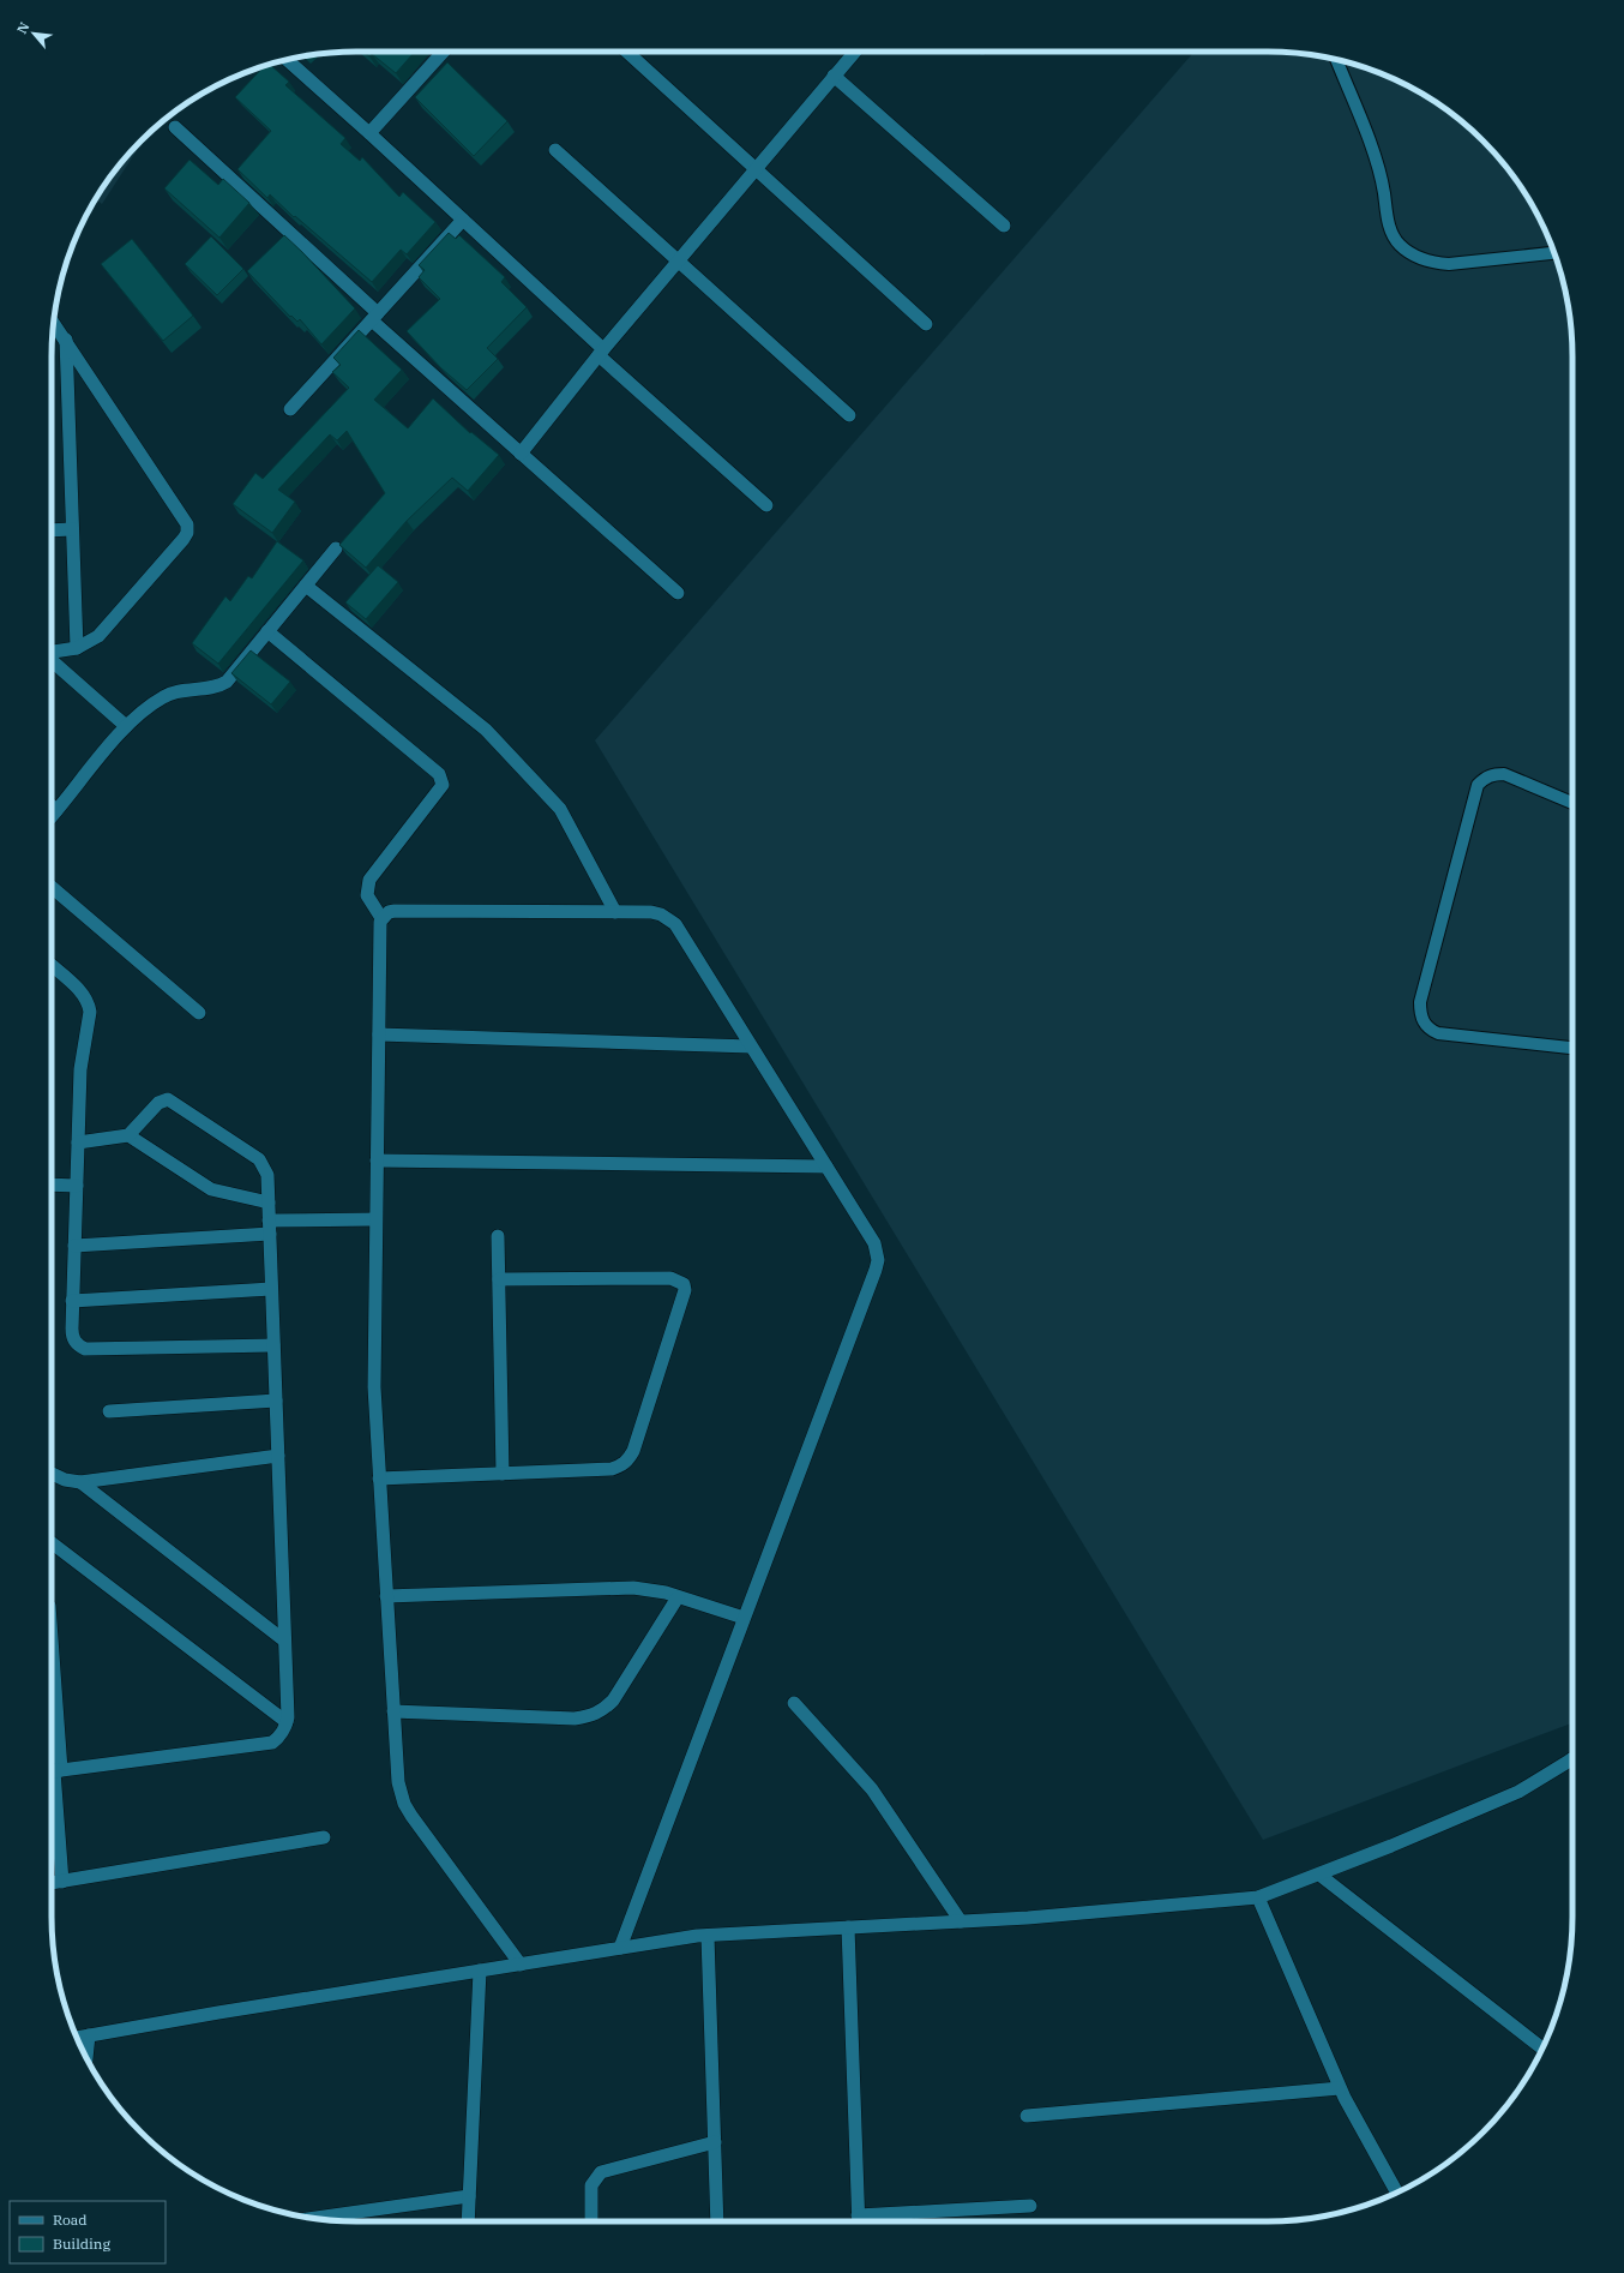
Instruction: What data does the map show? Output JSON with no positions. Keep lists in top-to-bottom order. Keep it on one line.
{"legend":["Road","Building"],"north":"top left"}
